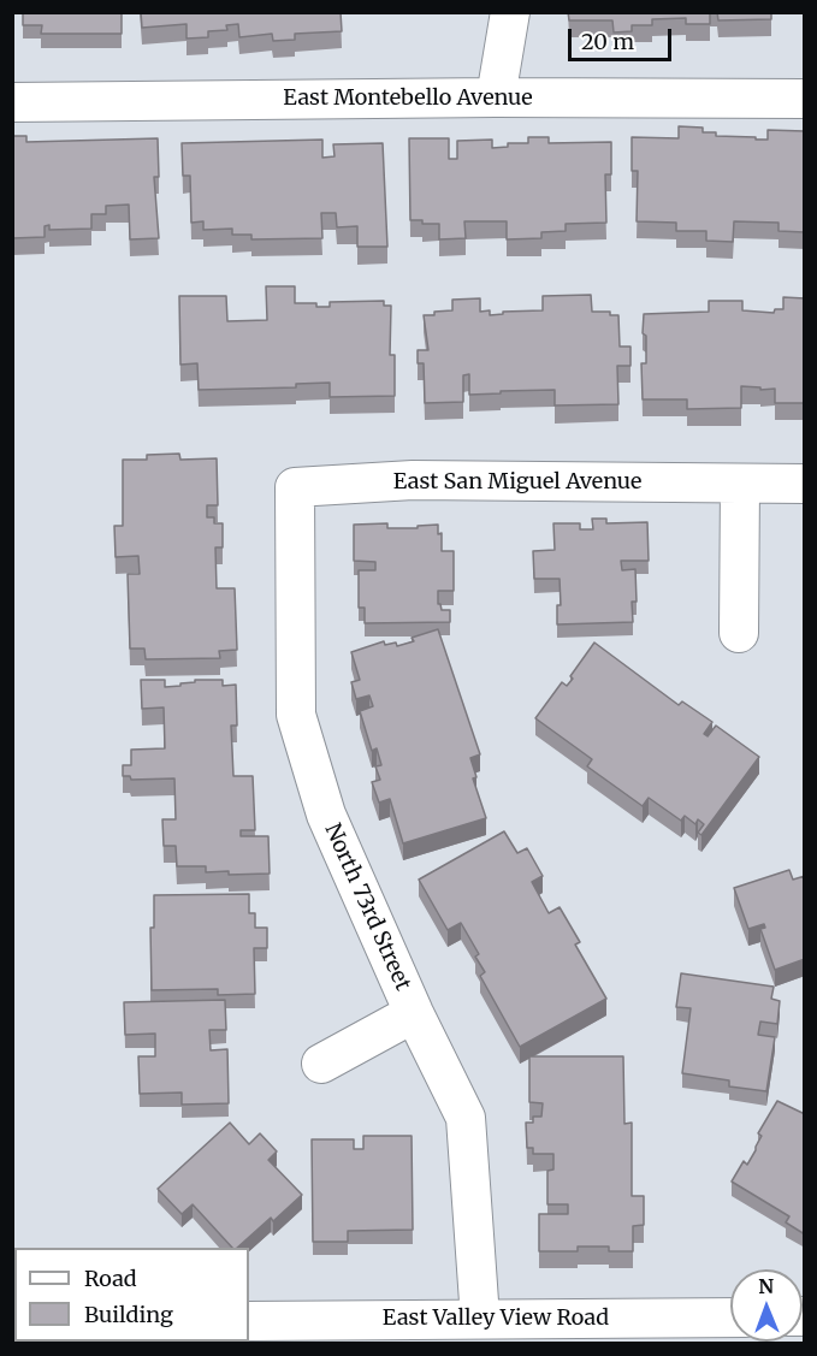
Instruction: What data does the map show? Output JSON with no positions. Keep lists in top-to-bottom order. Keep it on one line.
{"streets":{"street":["East Montebello Avenue","East San Miguel Avenue","North 73rd Street","East Valley View Road"]},"crossings":[["East San Miguel Avenue","North 73rd Street"],["North 73rd Street","East Valley View Road"]],"legend":["Road","Building"],"scale_bar":"20 m","north":"top"}
